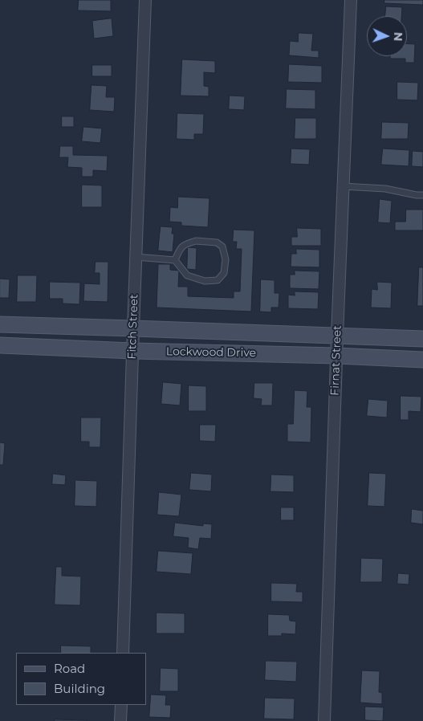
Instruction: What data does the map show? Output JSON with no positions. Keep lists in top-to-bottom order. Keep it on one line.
{"streets":{"main road":["Lockwood Drive"],"street":["Fitch Street","Firnat Street"]},"crossings":[["Fitch Street","Lockwood Drive"],["Lockwood Drive","Firnat Street"]],"legend":["Road","Building"],"north":"right"}
